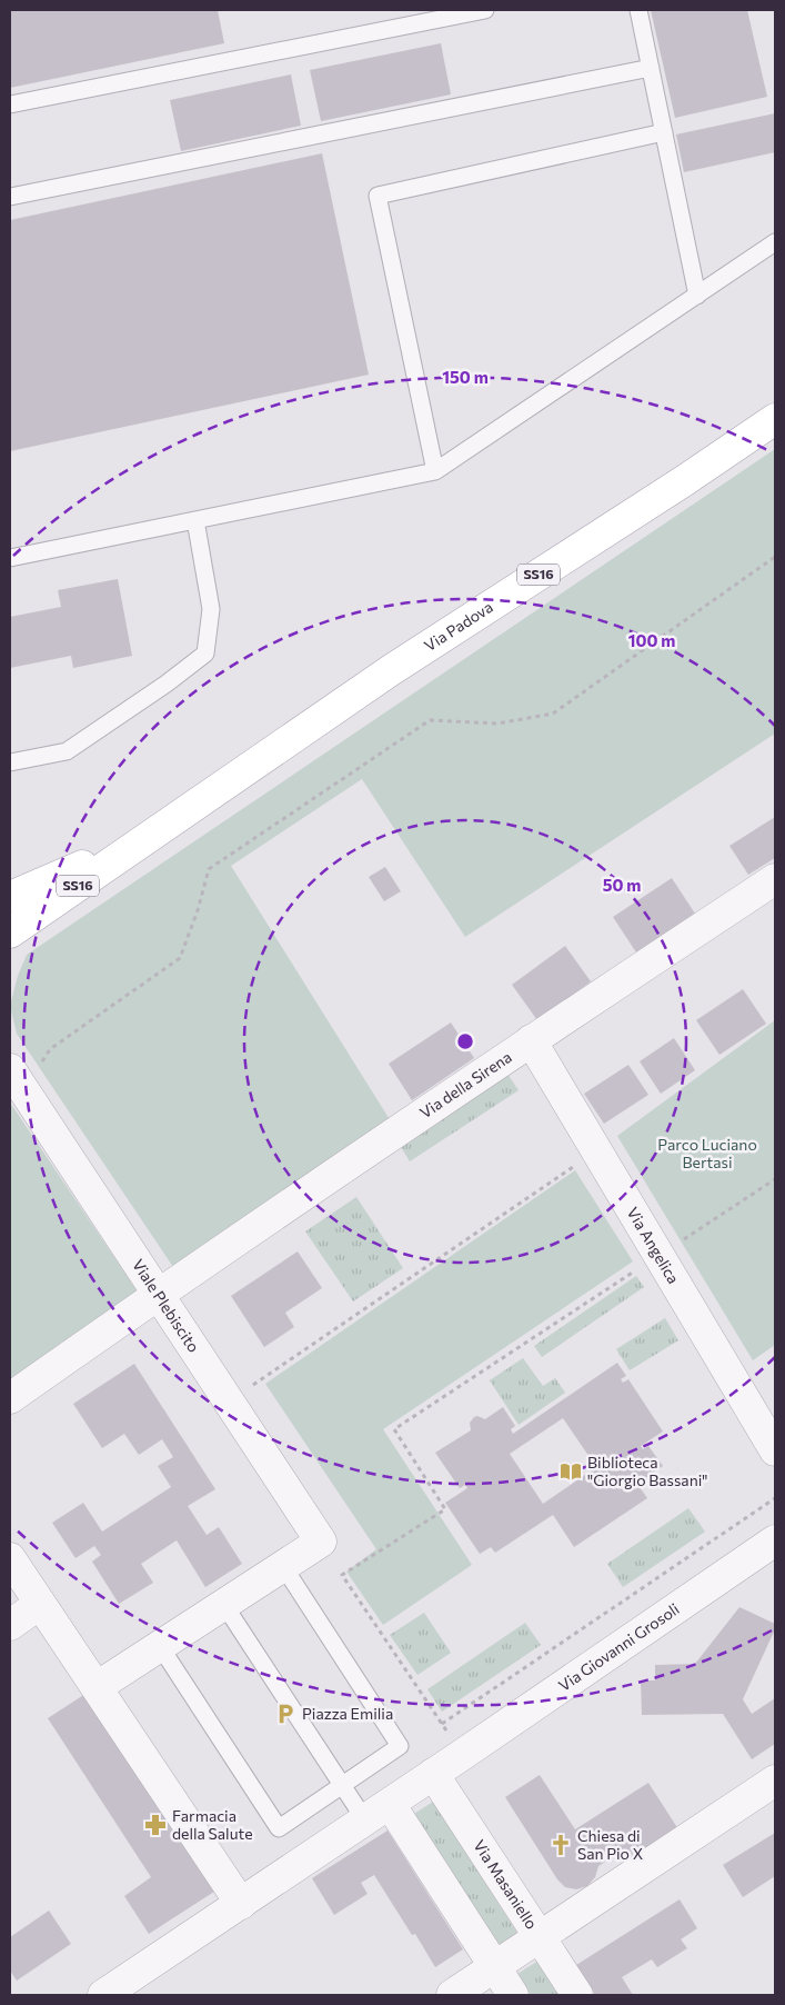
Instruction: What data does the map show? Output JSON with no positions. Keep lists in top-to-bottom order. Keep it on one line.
{"streets":{"main road":["SS16","Via Padova"],"street":["Via della Sirena","Via Angelica","Viale Plebiscito","Via Giovanni Grosoli","Via Masaniello"]},"crossings":[["Via della Sirena","Via Angelica"],["Via della Sirena","Viale Plebiscito"]],"parks":["Parco Luciano Bertasi"],"places":{"library":["Biblioteca \"Giorgio Bassani\""],"parking":["Piazza Emilia"],"pharmacy":["Farmacia della Salute"],"church":["Chiesa di San Pio X"]},"rings":["150 m","100 m","50 m"]}
